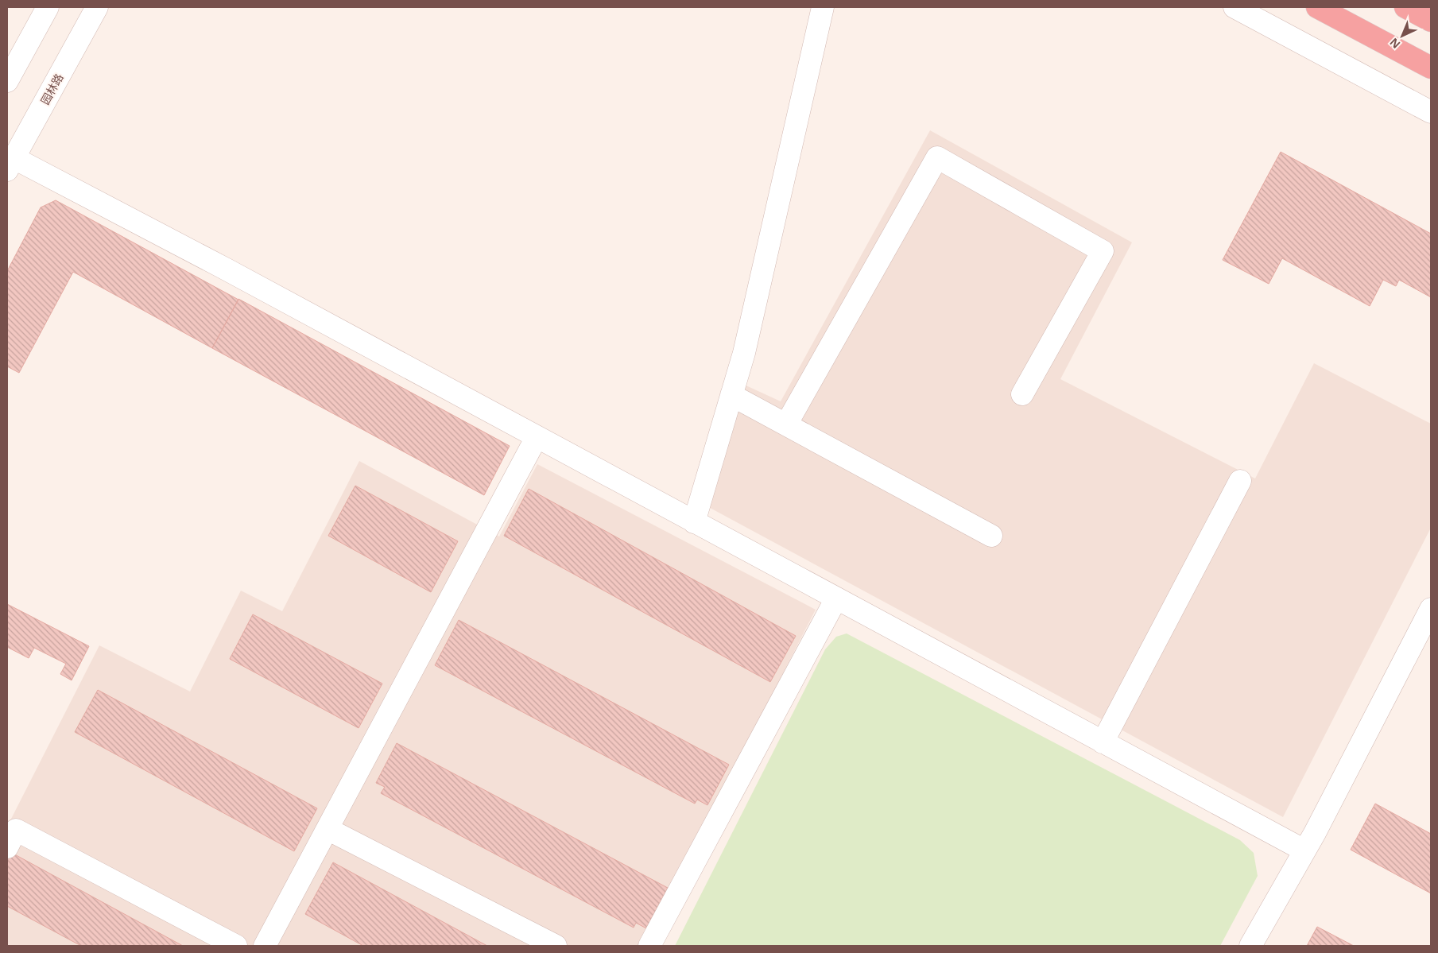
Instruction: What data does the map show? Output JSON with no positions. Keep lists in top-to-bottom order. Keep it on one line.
{"streets":{"street":["园林路"]},"north":"bottom left"}
